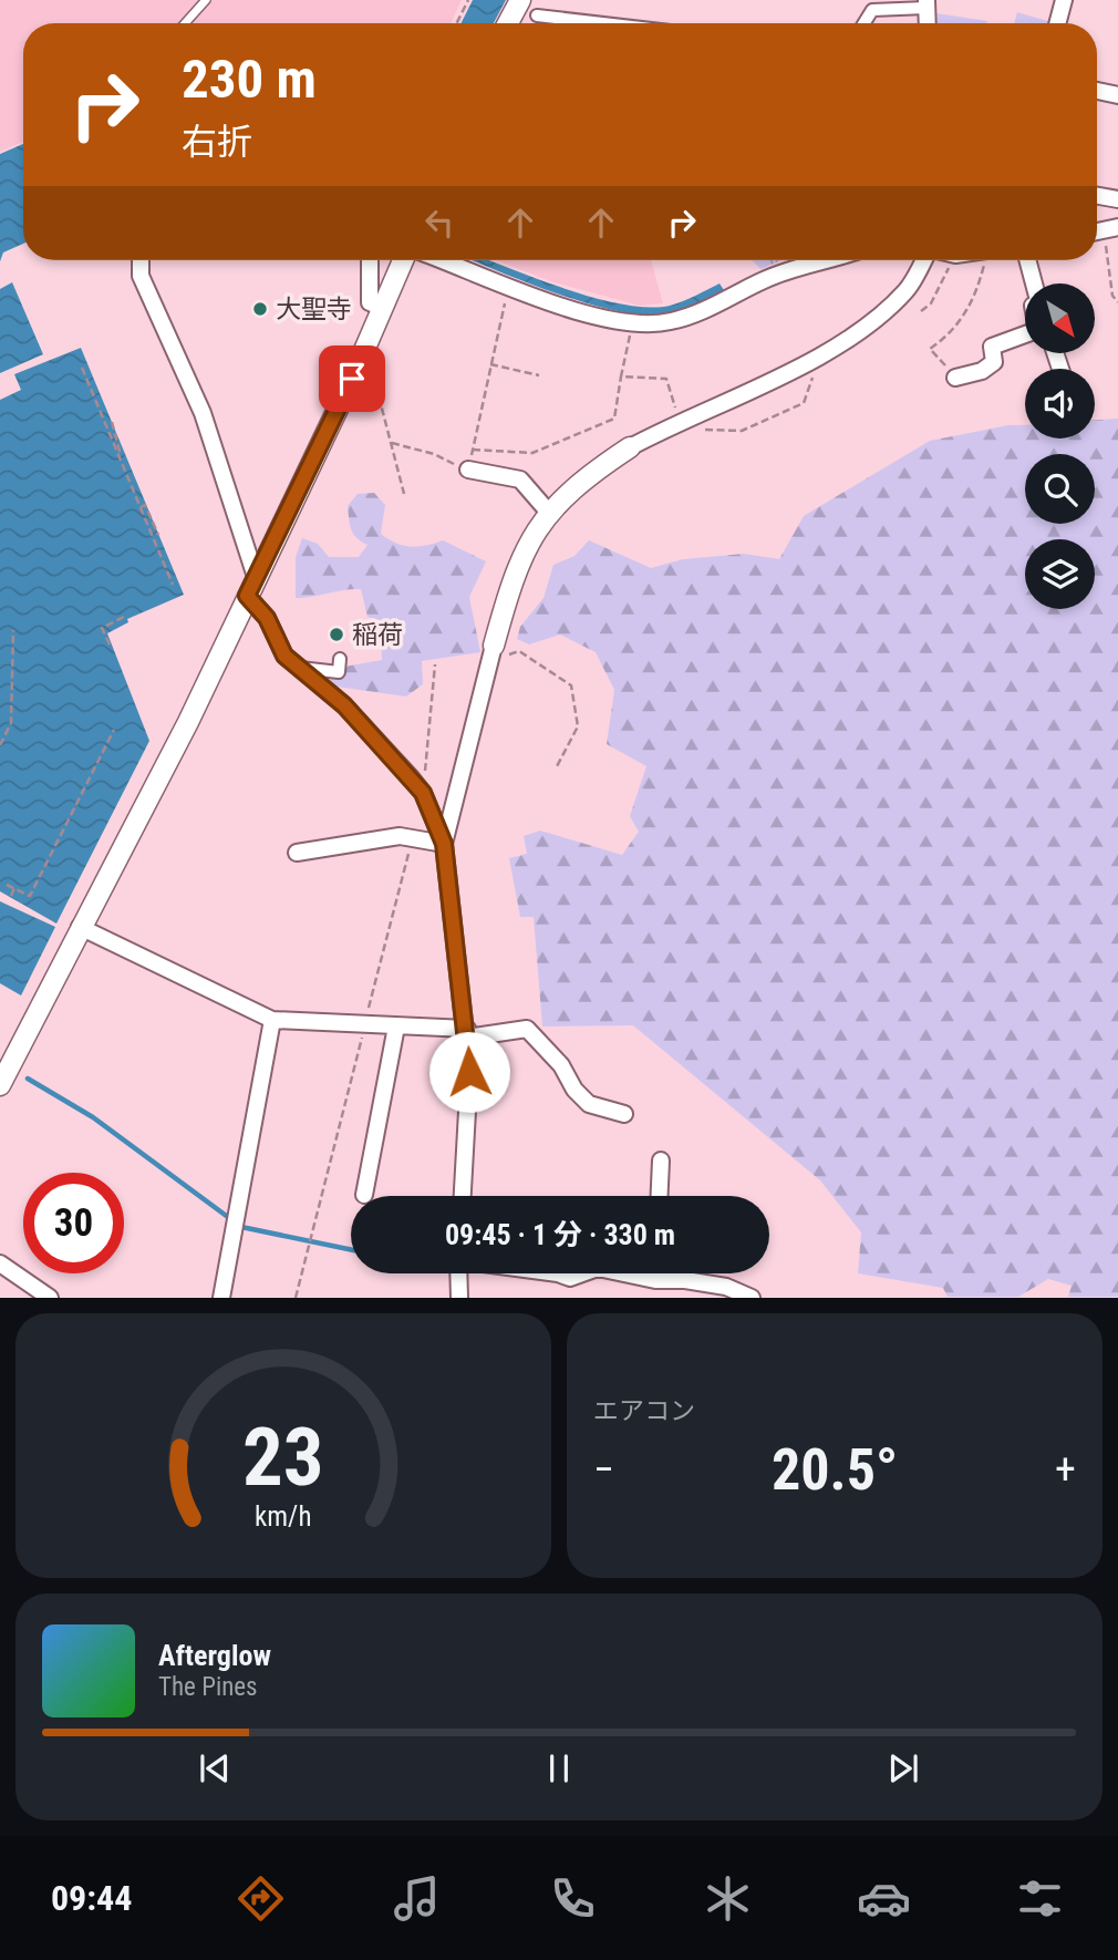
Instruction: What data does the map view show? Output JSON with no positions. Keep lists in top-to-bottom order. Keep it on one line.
{"places":["大聖寺","稲荷"],"north":"bottom right","page":{"turn":["230 m","右折"],"limit":"30","trip":"09:45 · 1 分 · 330 m","tile":"エアコン","heat":["−","20.5°","+"],"song":["Afterglow","The Pines"],"tabs":"09:44","gauge":["23","km/h"]}}
